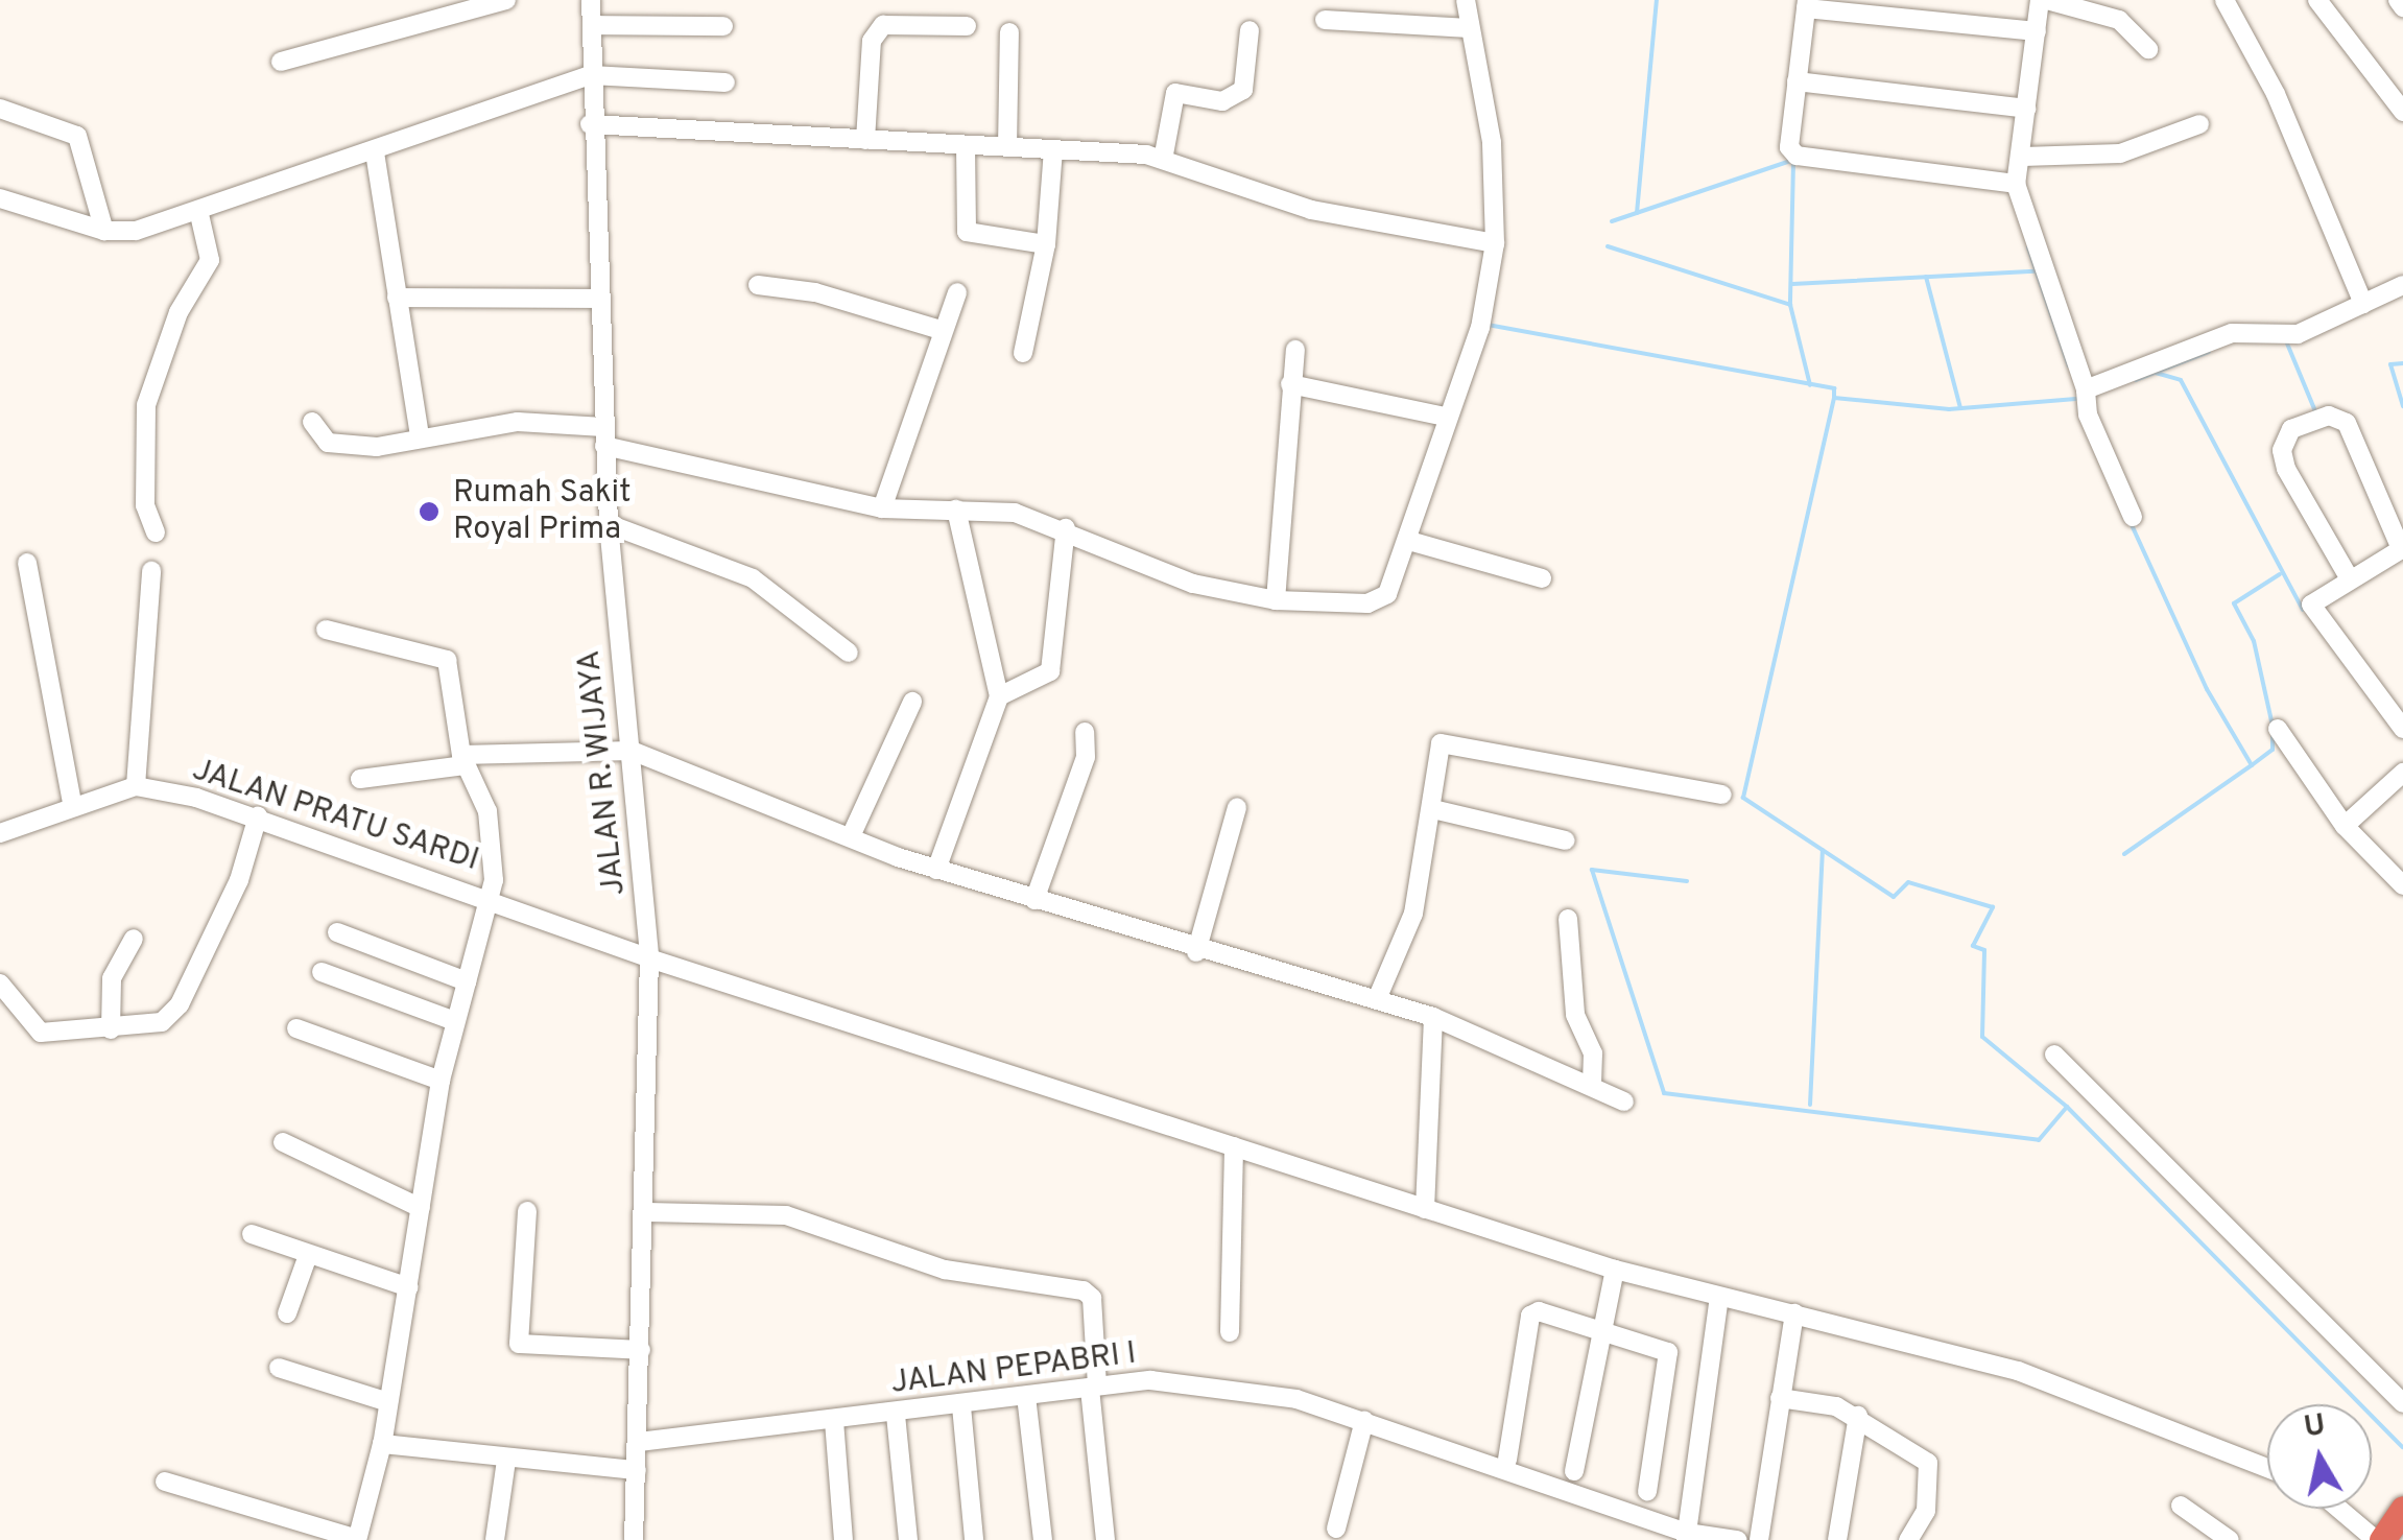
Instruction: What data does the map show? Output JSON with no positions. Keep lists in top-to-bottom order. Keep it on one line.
{"streets":{"street":["JALAN R. WIJAYA","JALAN PRATU SARDI","JALAN PEPABRI I"]},"crossings":[["JALAN R. WIJAYA","JALAN PRATU SARDI"],["JALAN R. WIJAYA","JALAN PEPABRI I"]],"places":["Rumah Sakit Royal Prima"],"north":"top"}
